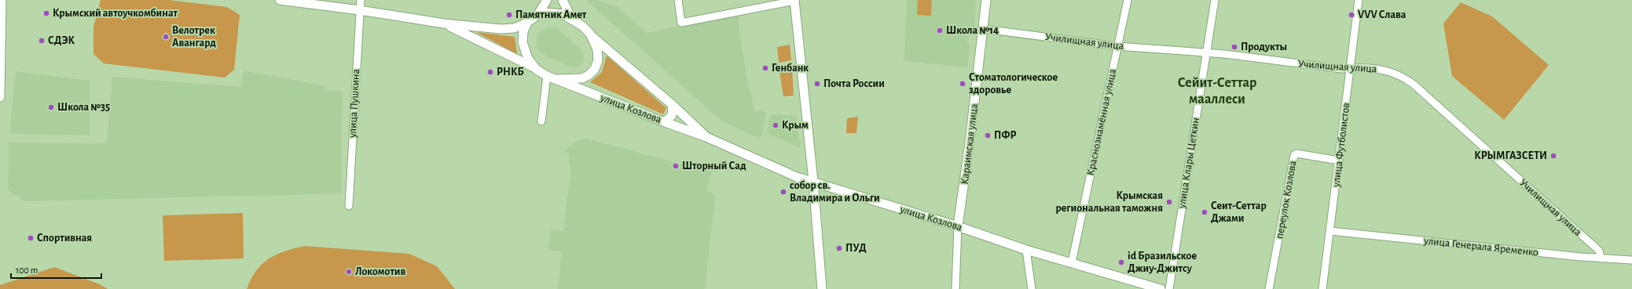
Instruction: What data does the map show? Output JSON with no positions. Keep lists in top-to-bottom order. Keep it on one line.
{"streets":{"main road":["улица Козлова","Караимская улица"],"street":["Училищная улица","улица Пушкина","Краснознамённая улица","улица Футболистов","улица Клары Цеткин","переулок Козлова","улица Генерала Яременко"]},"crossings":[["Училищная улица","Краснознамённая улица"],["Училищная улица","Караимская улица"],["Училищная улица","улица Футболистов"],["Училищная улица","улица Клары Цеткин"],["Училищная улица","улица Генерала Яременко"],["улица Козлова","Краснознамённая улица"],["улица Козлова","Караимская улица"],["улица Футболистов","переулок Козлова"],["улица Футболистов","улица Генерала Яременко"]],"districts":["Сейит-Сеттар мааллеси"],"places":["Крымский автоучкомбинат","Памятник Амет","VVV Слава","Школа №14","Велотрек Авангард","СДЭК","Продукты","Генбанк","РНКБ","Почта России","Стоматологическое здоровье","Школа №35","Крым","ПФР","КРЫМГАЗСЕТИ","Шторный Сад","собор св. Владимира и Ольги","Крымская региональная таможня","Сеит-Сеттар Джами","Спортивная","ПУД","id Бразильское Джиу-Джитсу","Локомотив"],"scale_bar":"100 m"}
